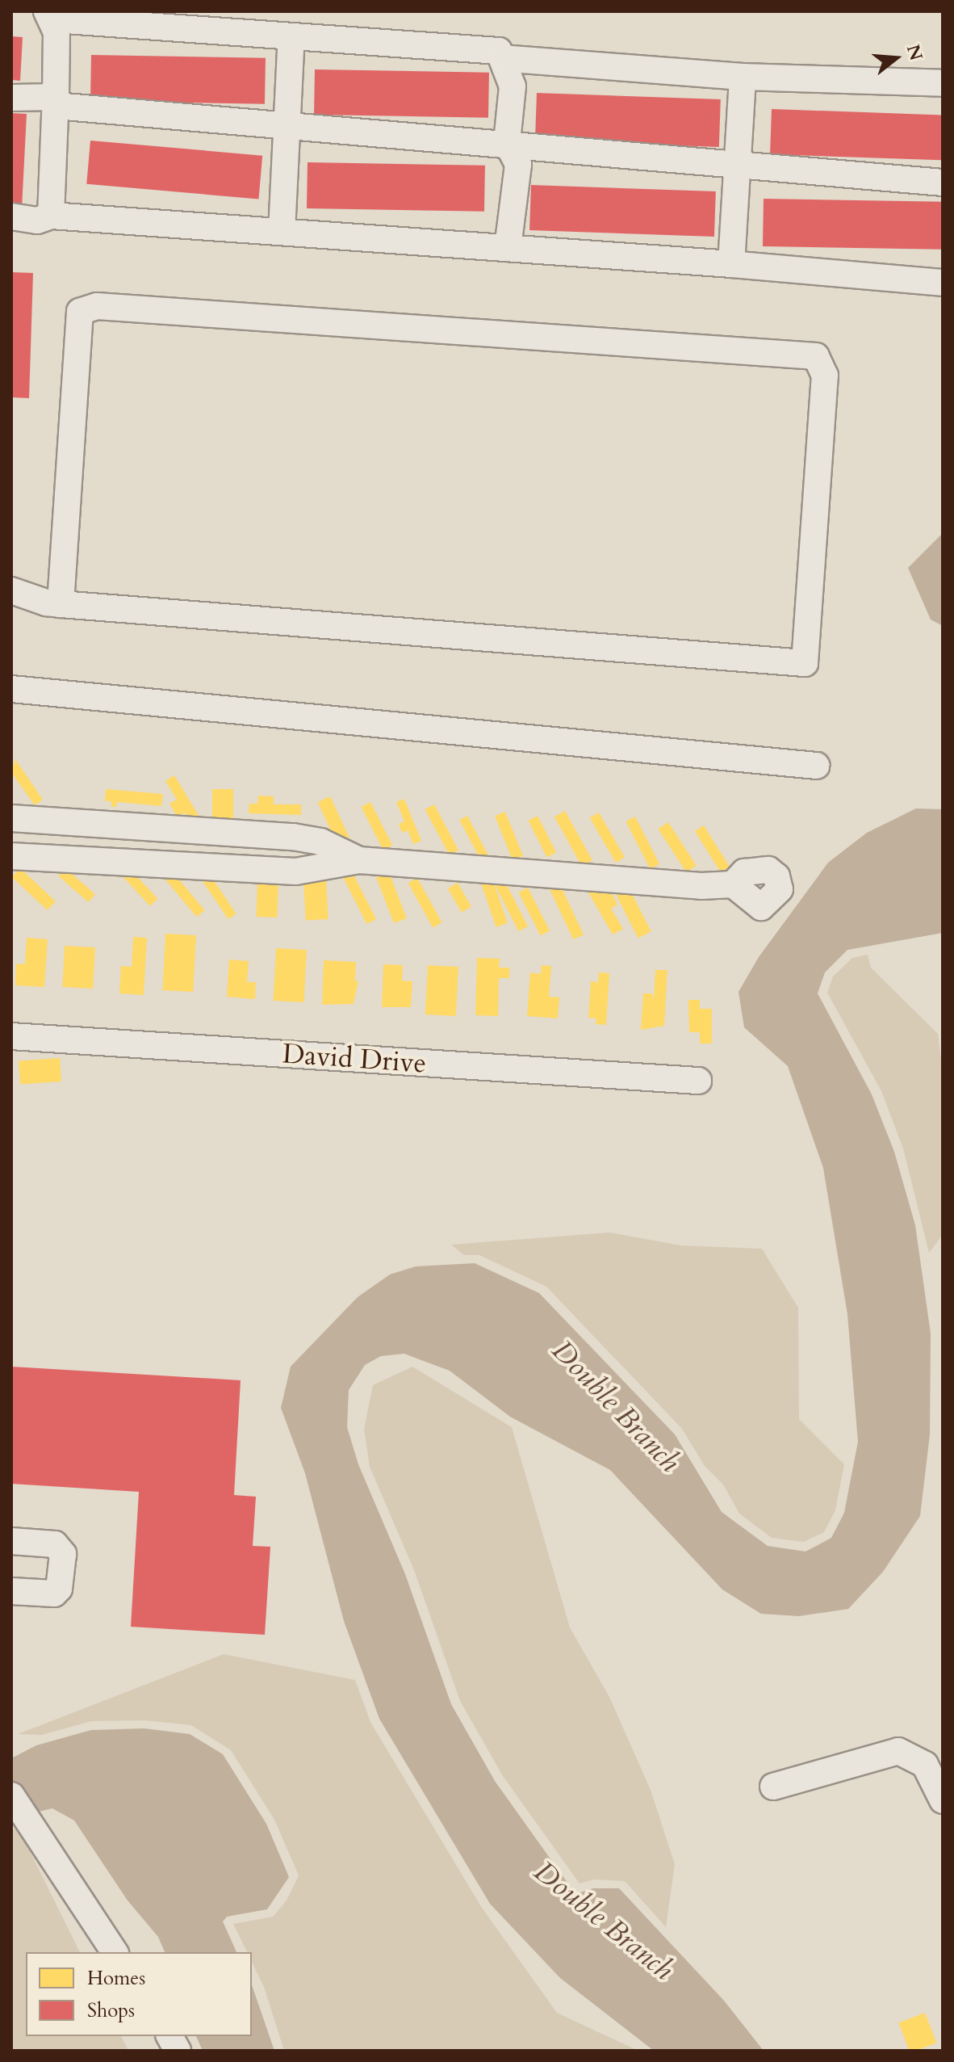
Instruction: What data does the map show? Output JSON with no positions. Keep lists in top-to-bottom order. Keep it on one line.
{"streets":{"street":["David Drive"]},"water":["Double Branch"],"legend":["Homes","Shops"],"north":"right"}
